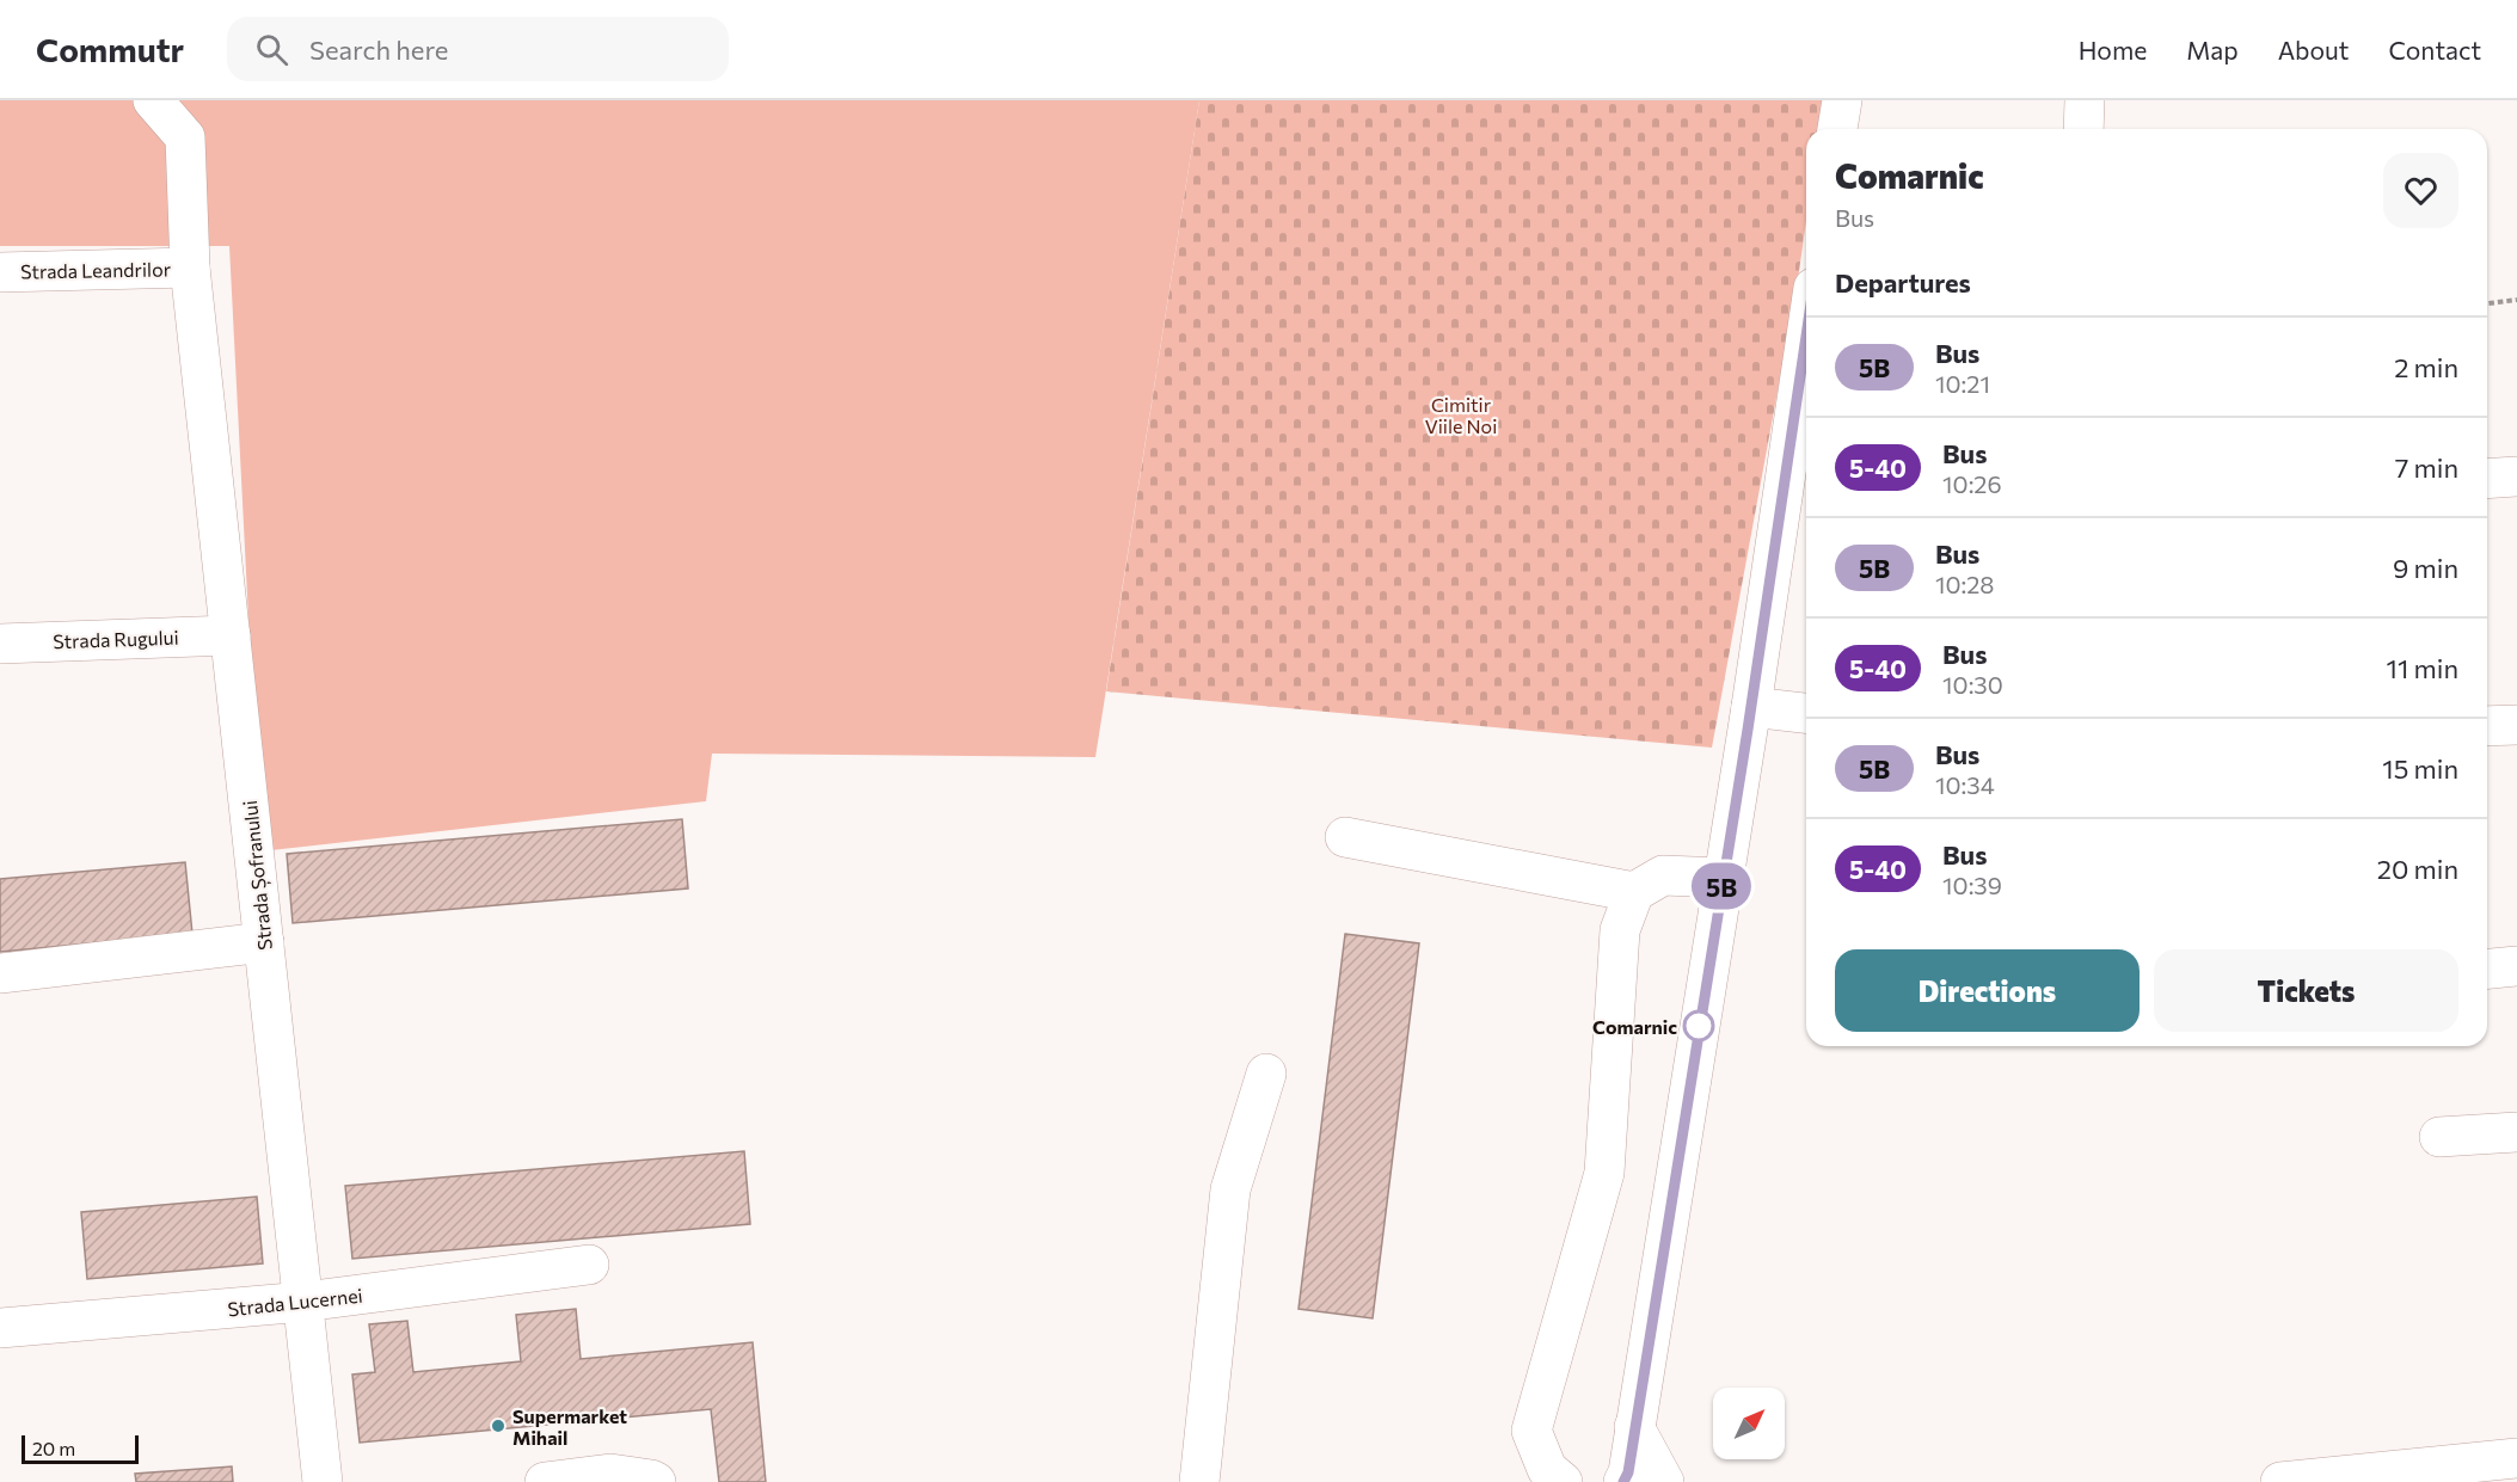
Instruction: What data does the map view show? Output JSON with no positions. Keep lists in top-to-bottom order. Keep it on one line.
{"streets":{"street":["Strada Leandrilor","Strada Rugului","Strada Șofranului","Strada Lucernei"]},"crossings":[["Strada Leandrilor","Strada Șofranului"],["Strada Rugului","Strada Șofranului"],["Strada Șofranului","Strada Lucernei"]],"parks":["Cimitir Viile Noi"],"places":["Comarnic","Supermarket Mihail"],"lines":["bus line 5B"],"scale_bar":"20 m","north":"top right","page":{"header":"Commutr","search":"Search here","nav":["Home","Map","About","Contact"],"on_map":"5B","heading":[["Comarnic","Bus"],"Departures"],"list":[{"mark":"5B","name":"Bus","note":"10:21","value":"2 min"},{"mark":"5-40","name":"Bus","note":"10:26","value":"7 min"},{"mark":"5B","name":"Bus","note":"10:28","value":"9 min"},{"mark":"5-40","name":"Bus","note":"10:30","value":"11 min"},{"mark":"5B","name":"Bus","note":"10:34","value":"15 min"},{"mark":"5-40","name":"Bus","note":"10:39","value":"20 min"}],"buttons":["Directions","Tickets"],"scale":"20 m"}}
